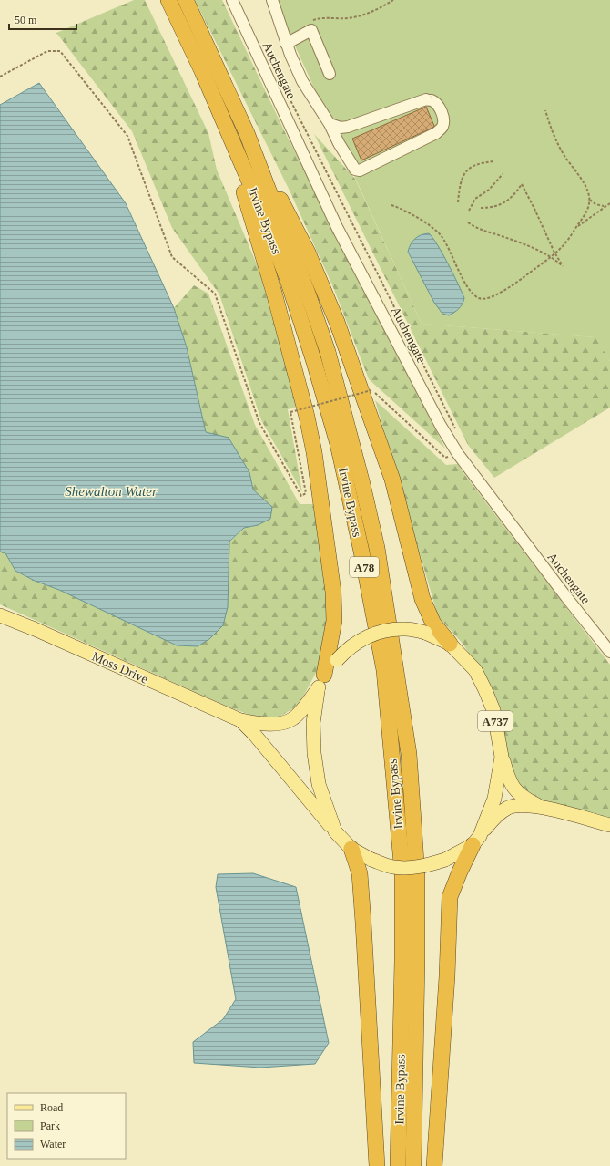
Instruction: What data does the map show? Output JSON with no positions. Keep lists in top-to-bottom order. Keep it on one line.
{"streets":{"highway":["Irvine Bypass","A78"],"main road":["Moss Drive","A737"],"street":["Auchengate"]},"crossings":[["Moss Drive","A737"]],"water":["Shewalton Water"],"legend":["Road","Park","Water"],"scale_bar":"50 m"}
